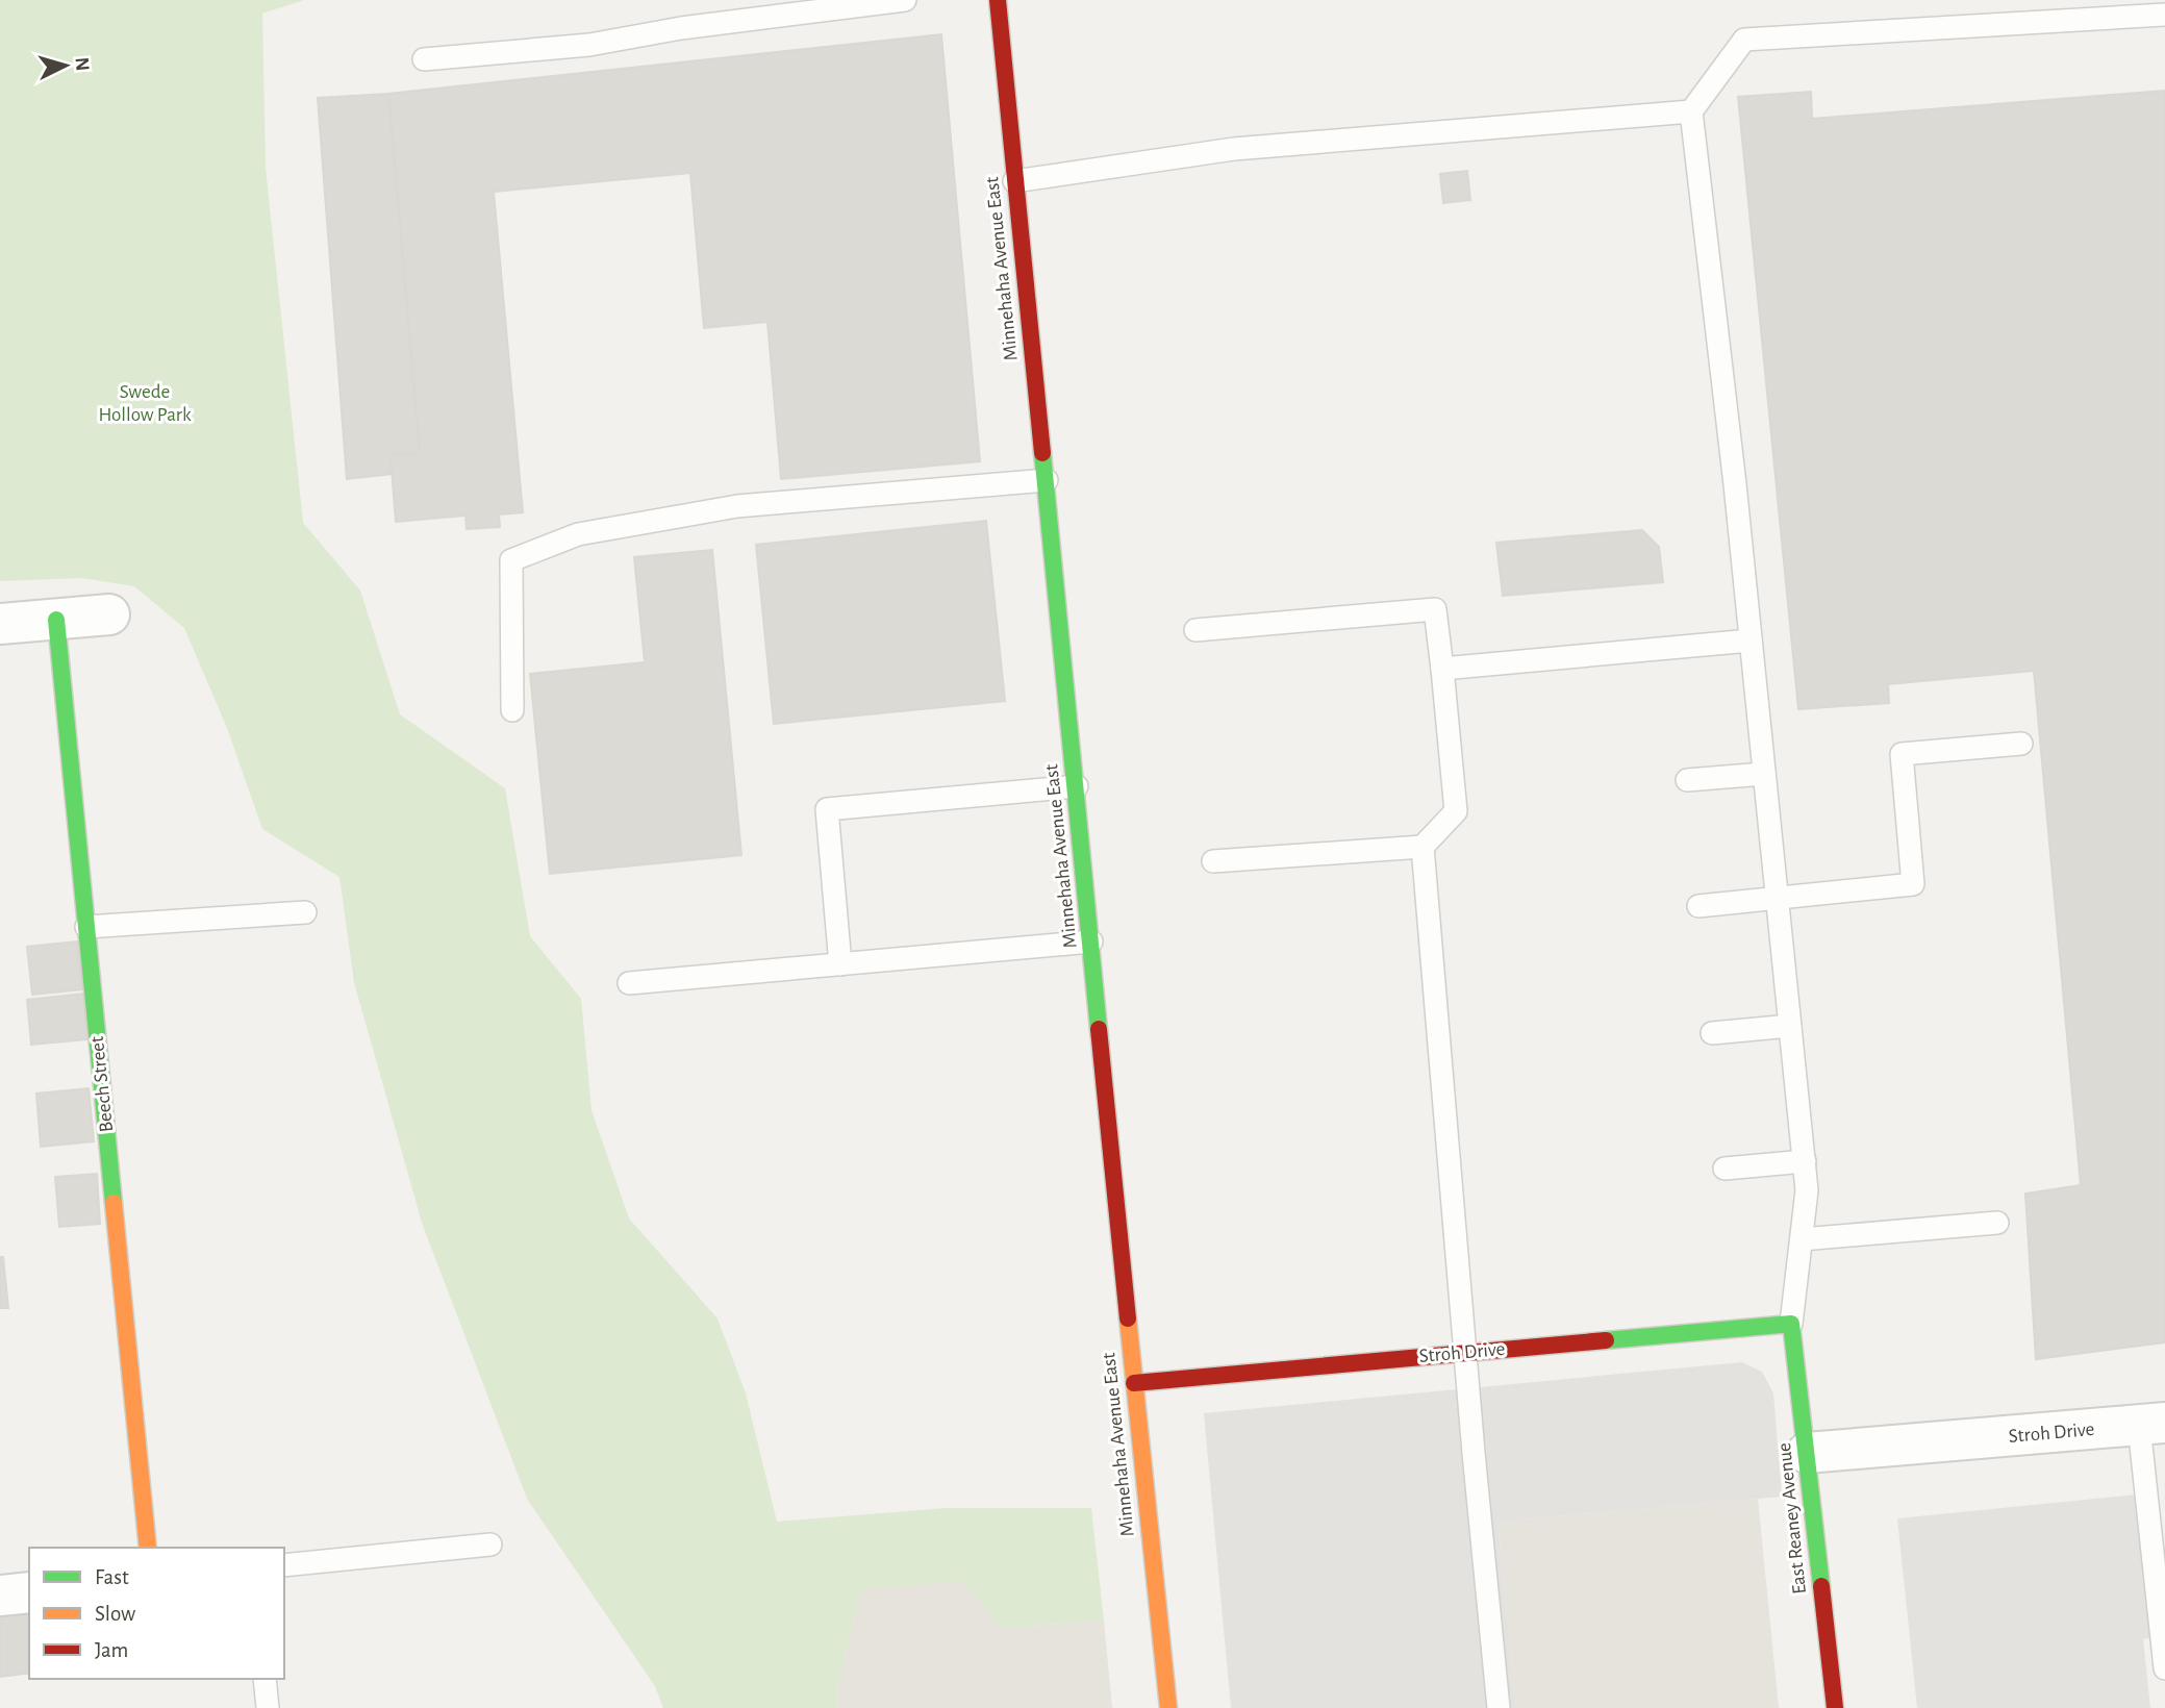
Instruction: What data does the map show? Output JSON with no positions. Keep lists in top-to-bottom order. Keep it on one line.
{"streets":{"street":["Minnehaha Avenue East","Beech Street","Stroh Drive","East Reaney Avenue"]},"crossings":[["Minnehaha Avenue East","Stroh Drive"],["Stroh Drive","East Reaney Avenue"]],"parks":["Swede Hollow Park"],"legend":["Fast","Slow","Jam"],"north":"right"}
